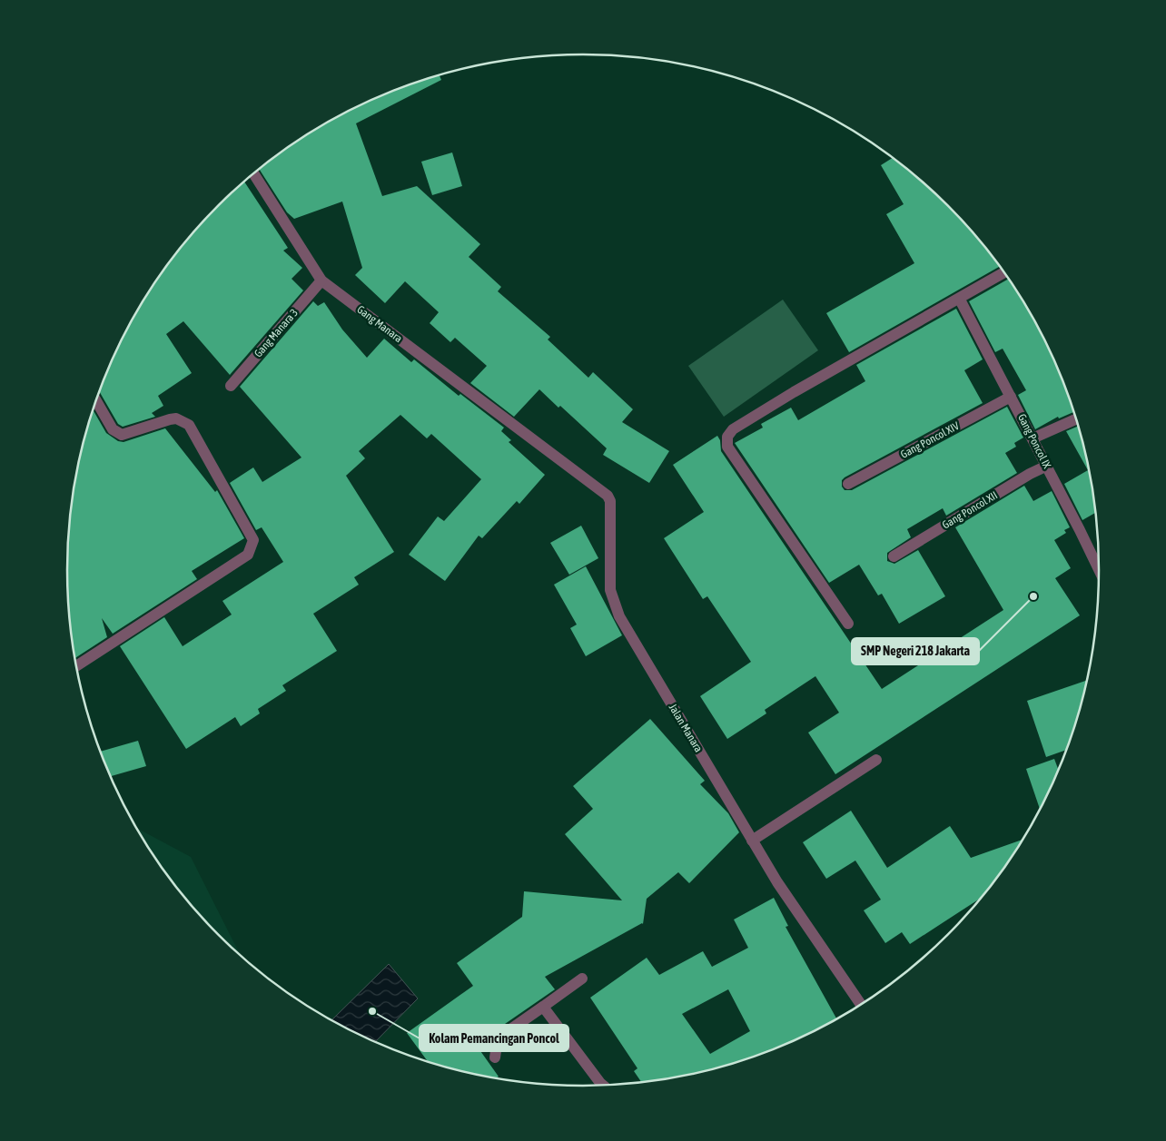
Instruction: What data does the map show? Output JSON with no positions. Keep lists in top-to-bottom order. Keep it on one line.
{"streets":{"street":["Gang Manara","Gang Manara 3","Gang Poncol XIV","Gang Poncol IX","Gang Poncol XII","Jalan Manara"]},"crossings":[["Gang Manara","Gang Manara 3"],["Gang Manara","Jalan Manara"],["Gang Poncol XIV","Gang Poncol IX"],["Gang Poncol IX","Gang Poncol XII"]],"places":["SMP Negeri 218 Jakarta","Kolam Pemancingan Poncol"]}
